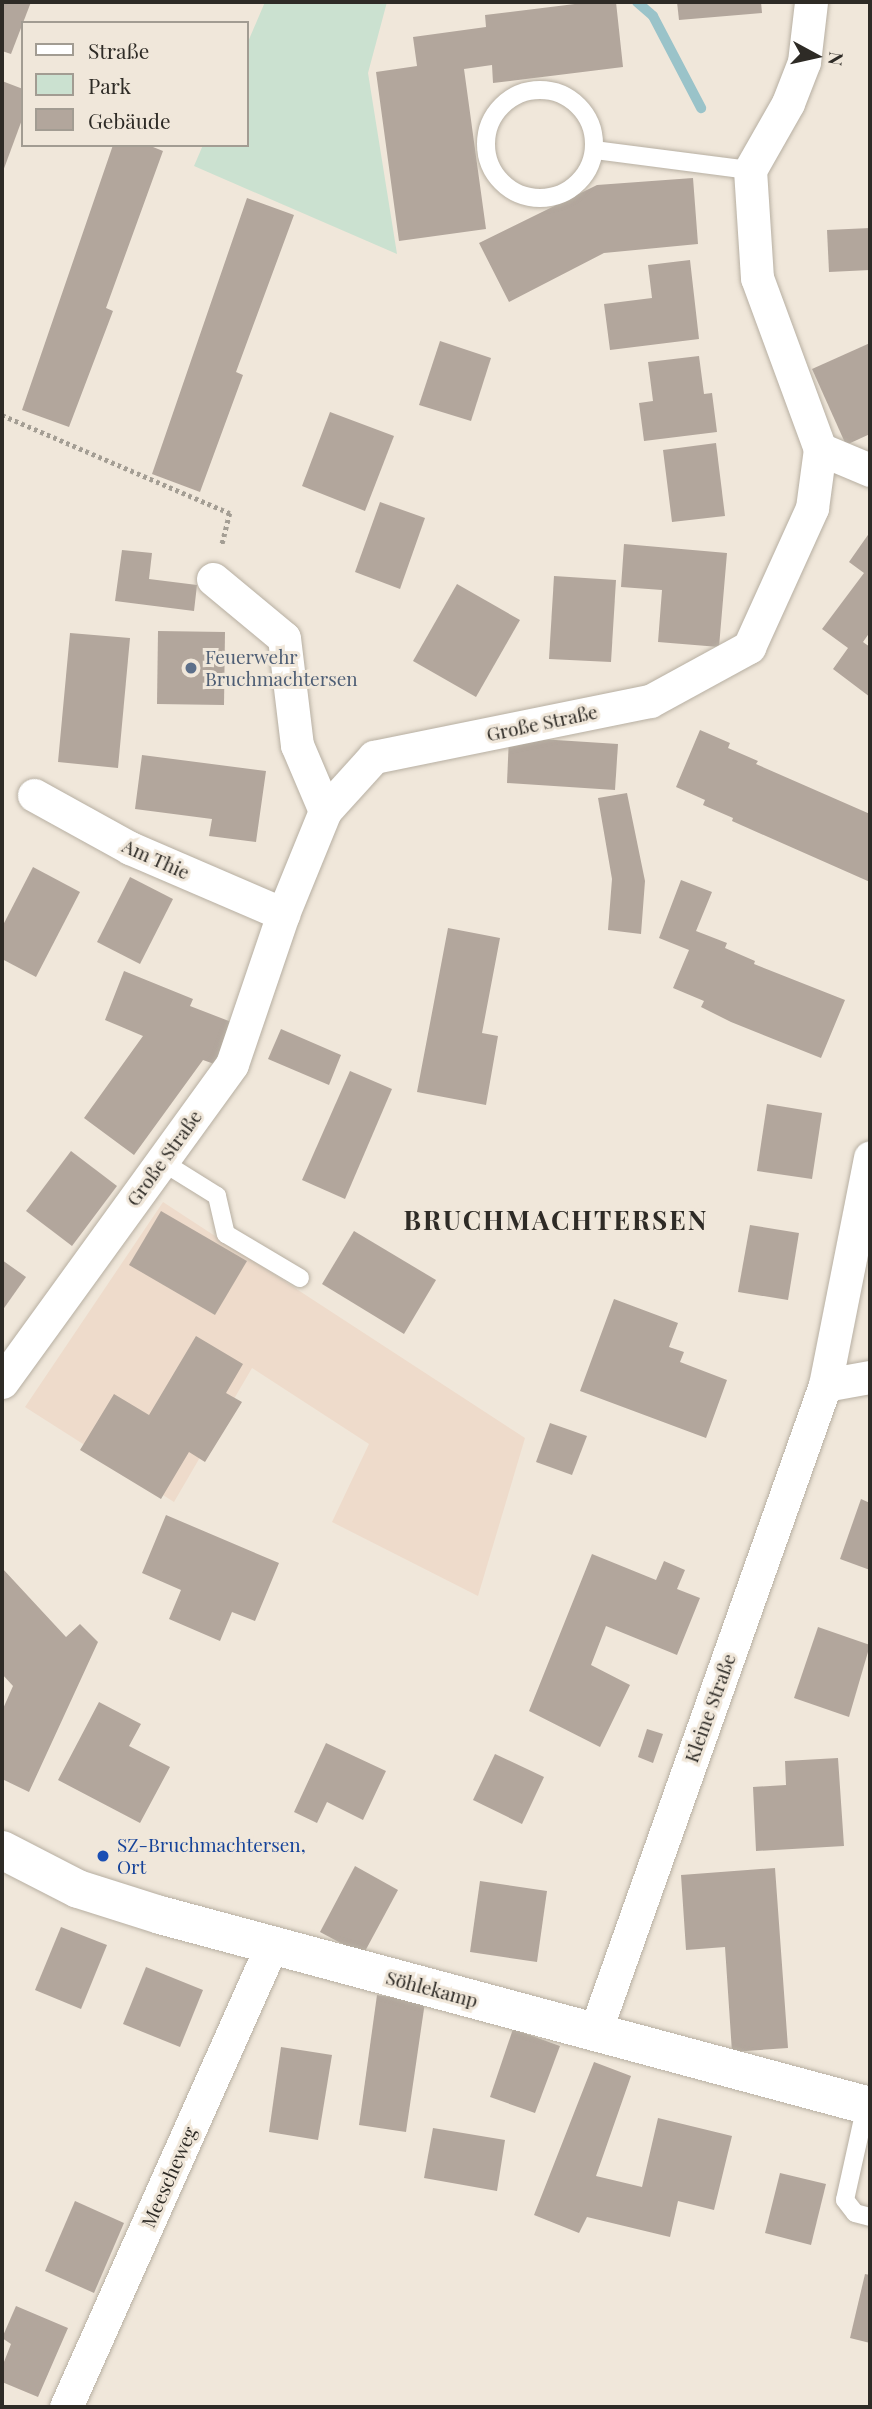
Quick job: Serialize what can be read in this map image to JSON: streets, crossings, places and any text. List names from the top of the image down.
{
  "streets": {
    "street": [
      "Große Straße",
      "Am Thie",
      "Kleine Straße",
      "Söhlekamp",
      "Meescheweg"
    ]
  },
  "crossings": [
    ["Große Straße", "Am Thie"],
    ["Kleine Straße", "Söhlekamp"],
    ["Söhlekamp", "Meescheweg"]
  ],
  "districts": ["BRUCHMACHTERSEN"],
  "places": ["Feuerwehr Bruchmachtersen", "SZ-Bruchmachtersen, Ort"],
  "legend": ["Straße", "Park", "Gebäude"],
  "north": "right"
}
